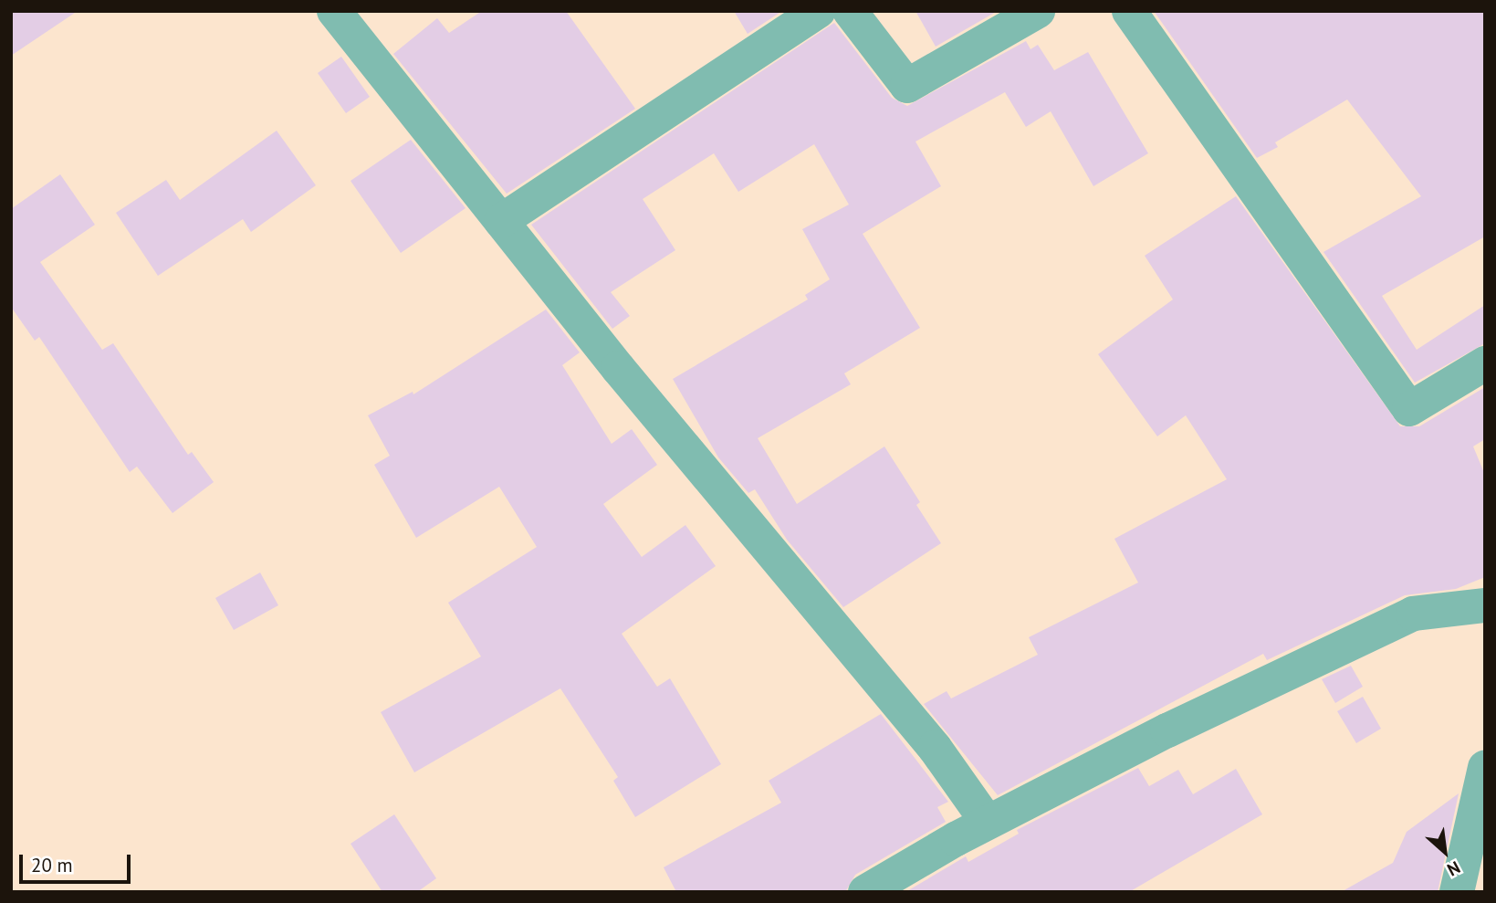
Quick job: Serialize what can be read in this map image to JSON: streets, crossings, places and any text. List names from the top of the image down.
{
  "scale_bar": "20 m",
  "north": "bottom right"
}
